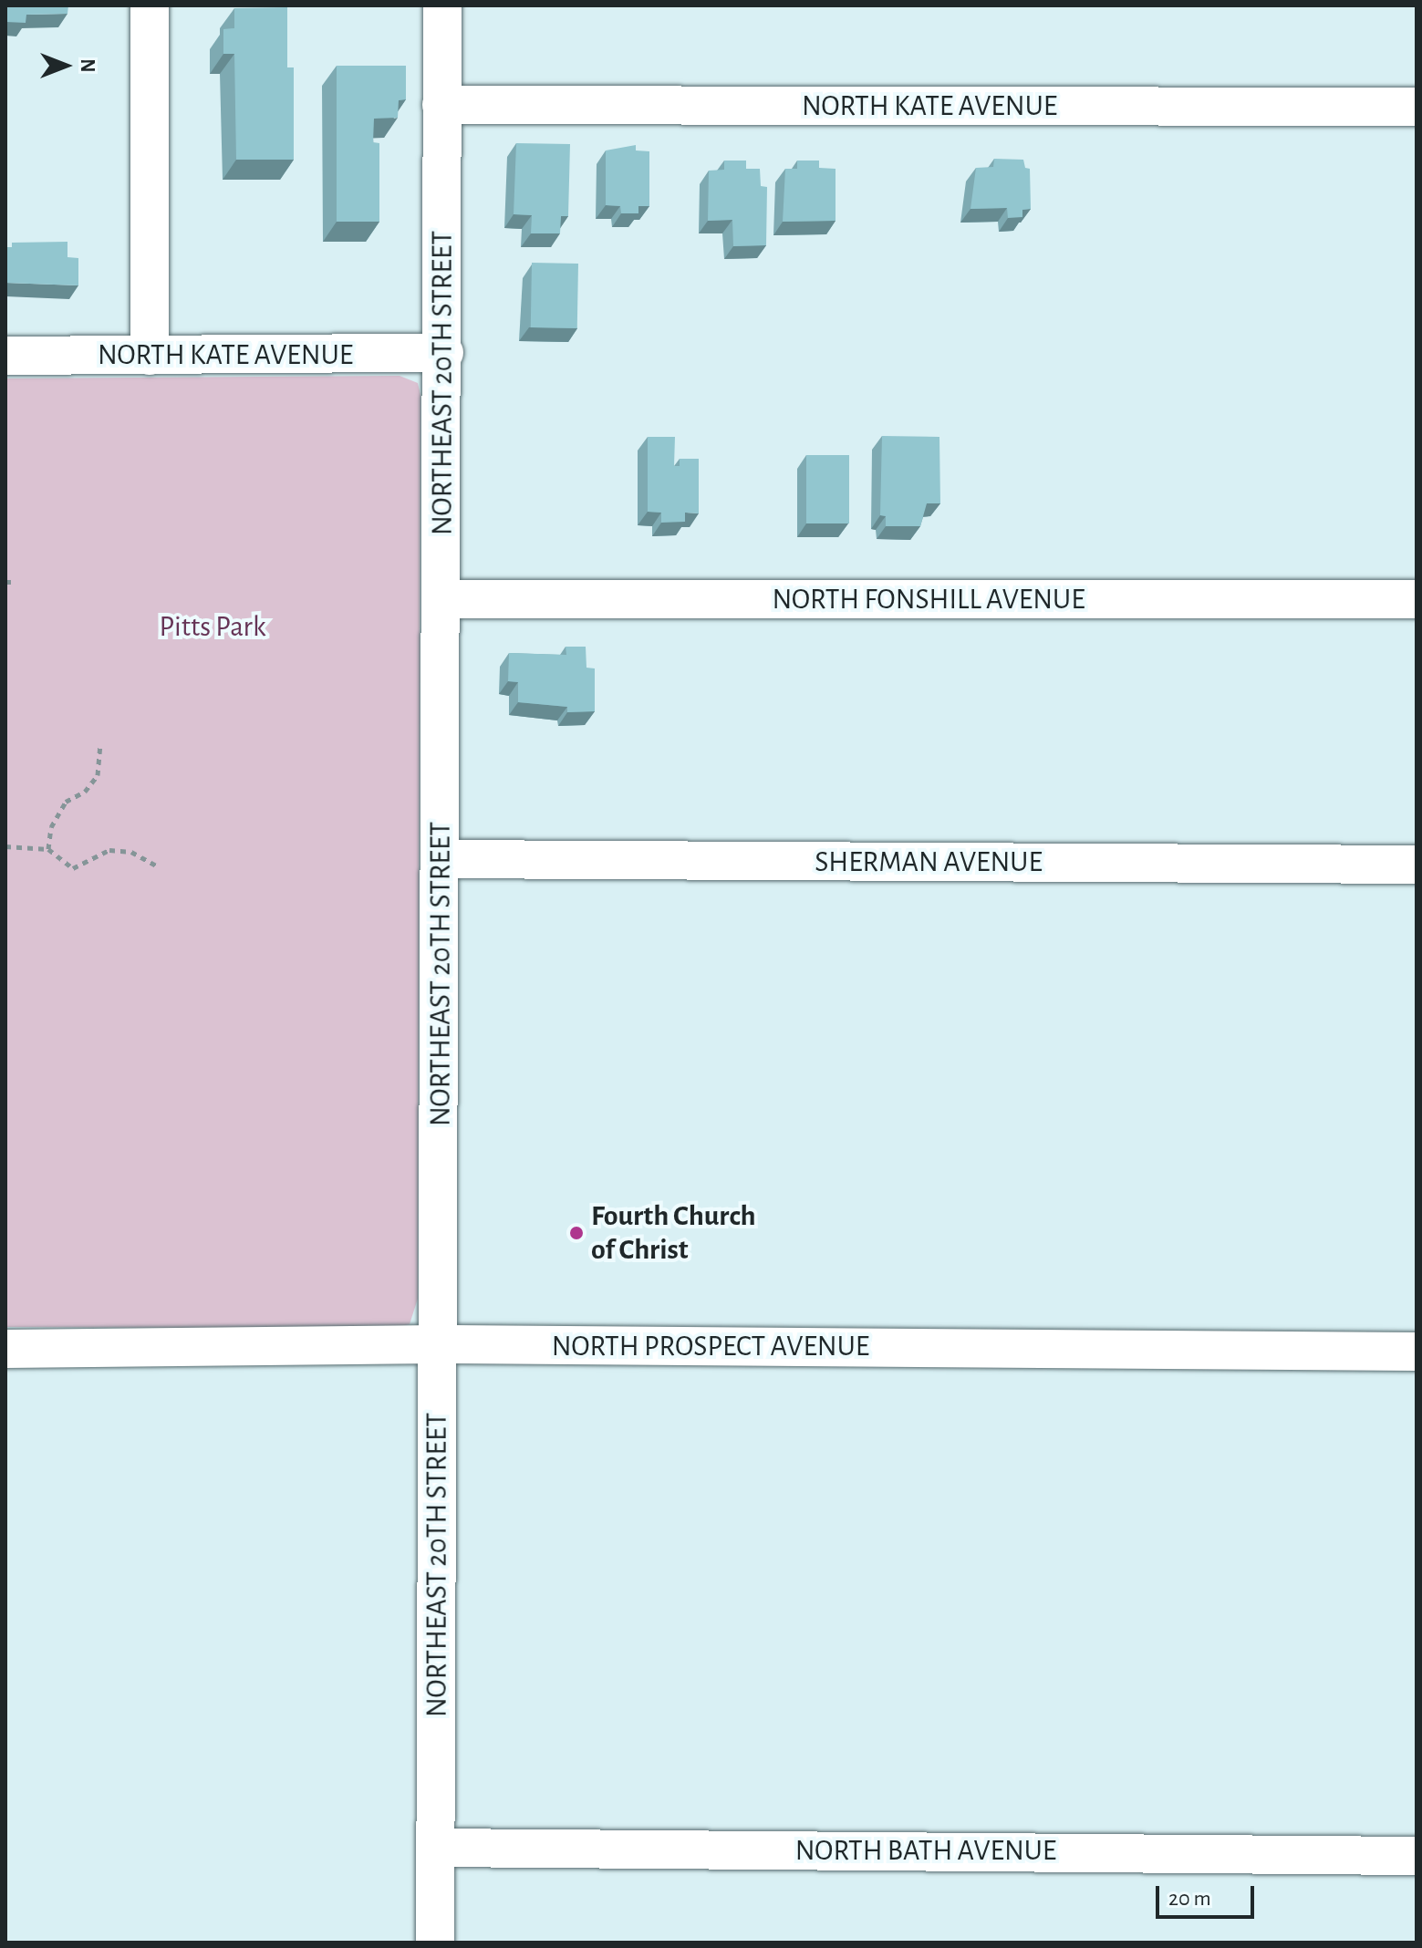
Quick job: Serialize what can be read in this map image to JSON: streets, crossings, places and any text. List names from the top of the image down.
{
  "streets": {
    "street": [
      "NORTH KATE AVENUE",
      "NORTHEAST 20TH STREET",
      "NORTH FONSHILL AVENUE",
      "SHERMAN AVENUE",
      "NORTH PROSPECT AVENUE",
      "NORTH BATH AVENUE"
    ]
  },
  "crossings": [
    ["NORTH KATE AVENUE", "NORTHEAST 20TH STREET"],
    ["NORTHEAST 20TH STREET", "NORTH FONSHILL AVENUE"],
    ["NORTHEAST 20TH STREET", "SHERMAN AVENUE"],
    ["NORTHEAST 20TH STREET", "NORTH PROSPECT AVENUE"],
    ["NORTHEAST 20TH STREET", "NORTH BATH AVENUE"]
  ],
  "parks": ["Pitts Park"],
  "places": ["Fourth Church of Christ"],
  "scale_bar": "20 m",
  "north": "right"
}
